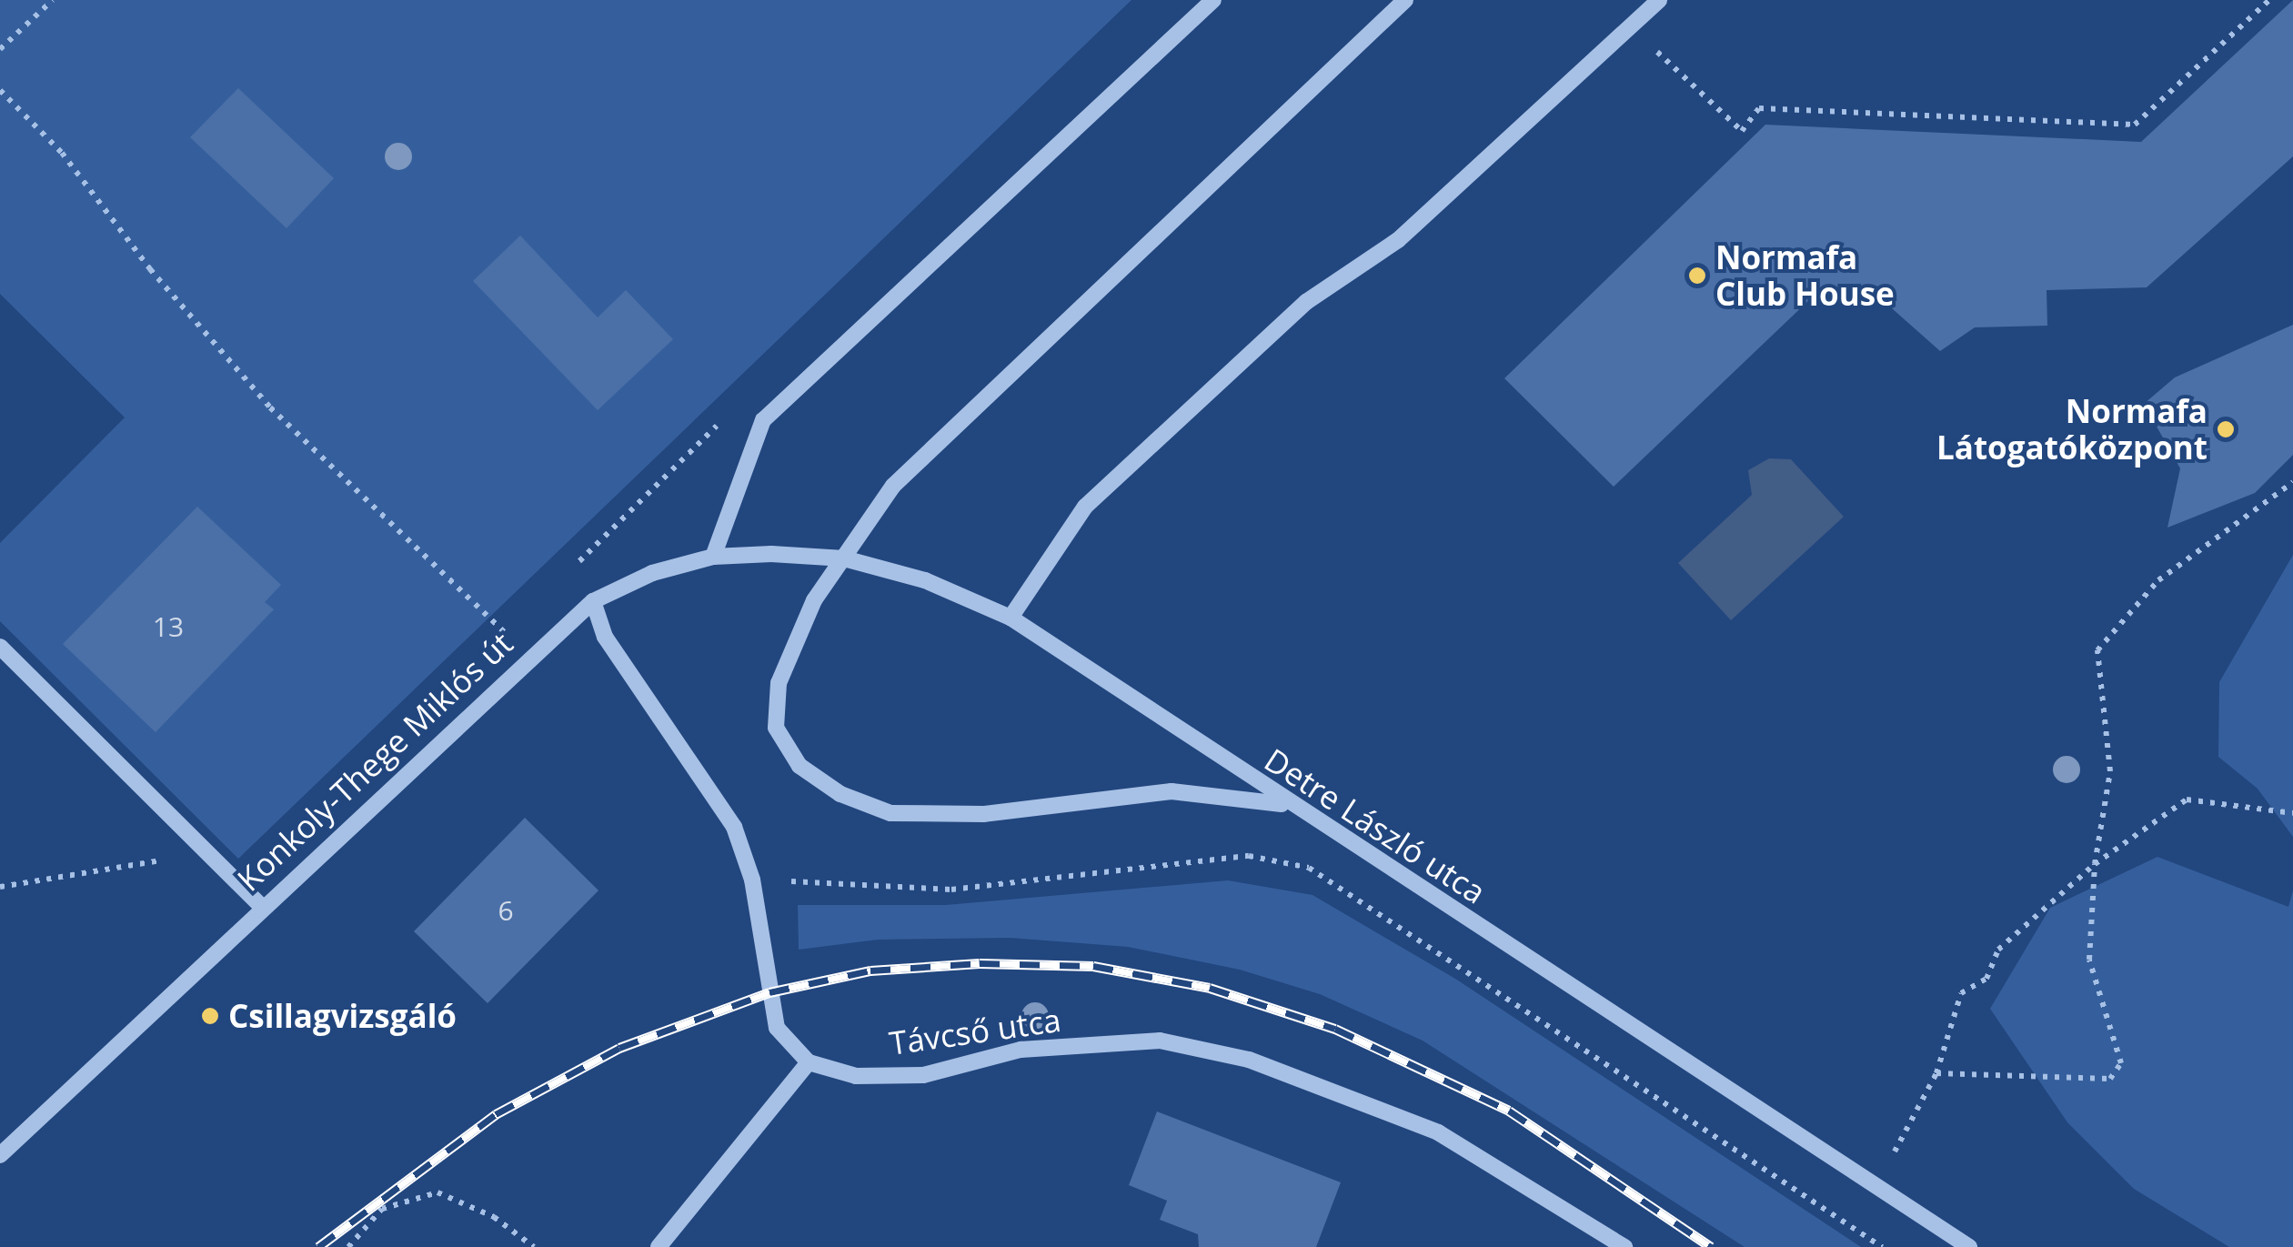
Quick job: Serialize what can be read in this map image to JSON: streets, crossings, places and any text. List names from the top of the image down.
{
  "streets": {
    "street": ["Konkoly-Thege Miklós út", "Detre László utca", "Távcső utca"]
  },
  "crossings": [
    ["Konkoly-Thege Miklós út", "Detre László utca"]
  ],
  "places": ["Normafa Club House", "Normafa Látogatóközpont", "Csillagvizsgáló"],
  "house_numbers": ["13", "6"]
}
